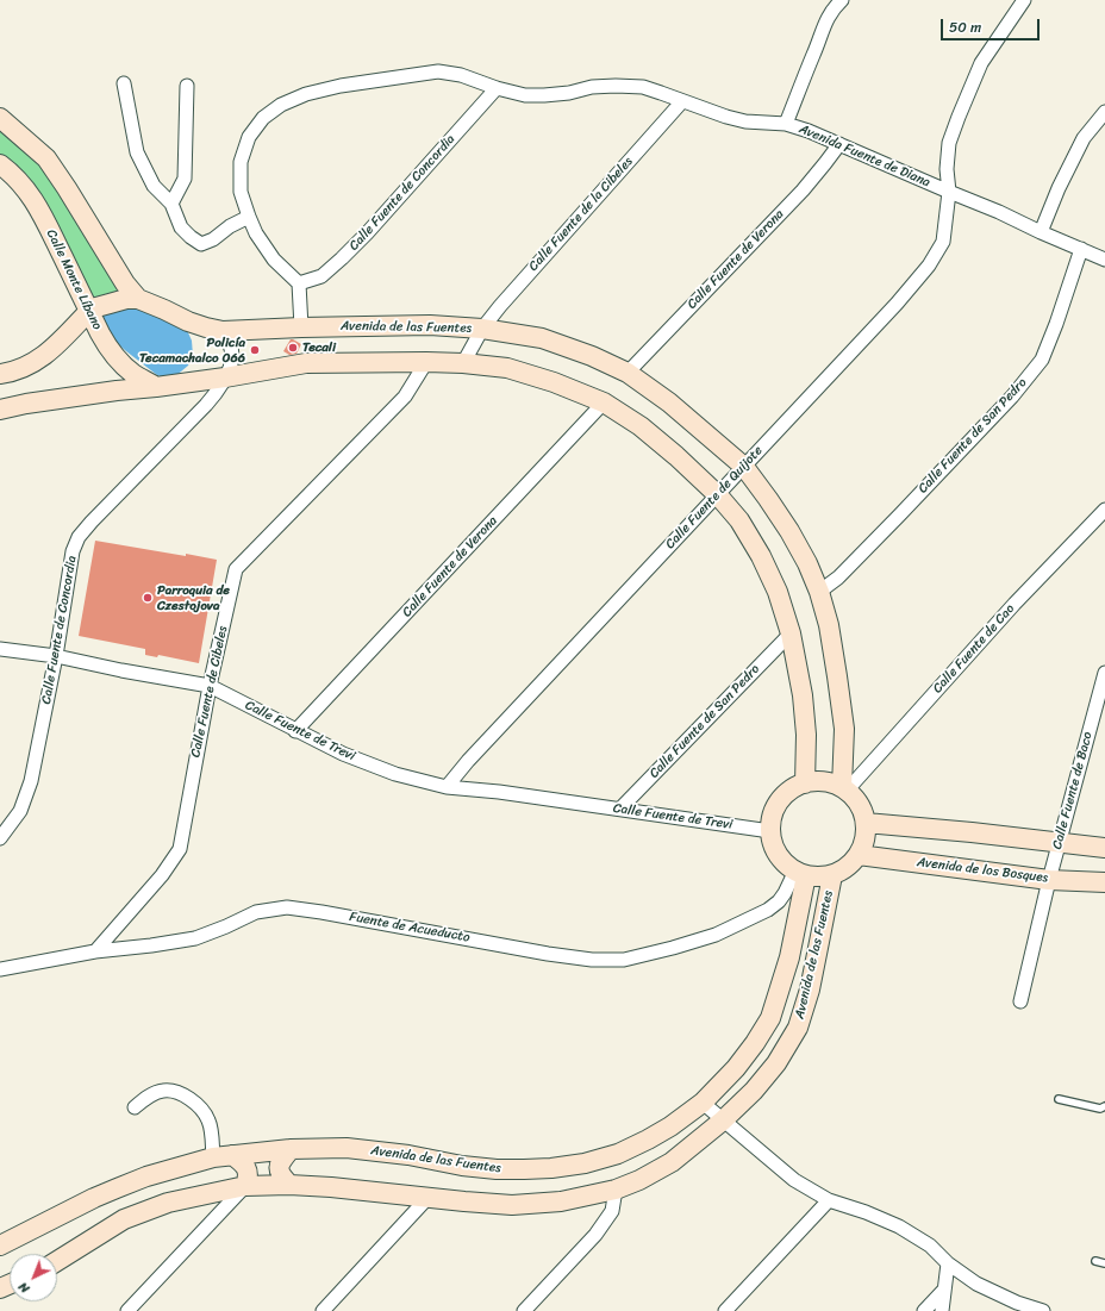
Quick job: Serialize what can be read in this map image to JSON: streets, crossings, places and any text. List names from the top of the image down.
{
  "streets": {
    "main road": ["Calle Monte Líbano", "Avenida de las Fuentes", "Avenida de los Bosques"],
    "street": [
      "Avenida Fuente de Diana",
      "Calle Fuente de Concordia",
      "Calle Fuente de la Cibeles",
      "Calle Fuente de Verona",
      "Calle Fuente de San Pedro",
      "Calle Fuente de Quijote",
      "Calle Fuente de Cao",
      "Calle Fuente de Cibeles",
      "Calle Fuente de Trevi",
      "Calle Fuente de Baco",
      "Fuente de Acueducto"
    ]
  },
  "crossings": [
    ["Avenida Fuente de Diana", "Calle Fuente de Concordia"],
    ["Avenida Fuente de Diana", "Calle Fuente de la Cibeles"],
    ["Avenida Fuente de Diana", "Calle Fuente de Verona"],
    ["Avenida Fuente de Diana", "Calle Fuente de San Pedro"],
    ["Avenida Fuente de Diana", "Calle Fuente de Quijote"],
    ["Calle Fuente de Concordia", "Avenida de las Fuentes"],
    ["Calle Fuente de Concordia", "Calle Fuente de Trevi"],
    ["Calle Fuente de la Cibeles", "Avenida de las Fuentes"],
    ["Calle Fuente de Verona", "Avenida de las Fuentes"],
    ["Calle Fuente de Verona", "Calle Fuente de Trevi"],
    ["Calle Monte Líbano", "Avenida de las Fuentes"],
    ["Avenida de las Fuentes", "Calle Fuente de San Pedro"],
    ["Avenida de las Fuentes", "Calle Fuente de Quijote"],
    ["Avenida de las Fuentes", "Calle Fuente de Cao"],
    ["Avenida de las Fuentes", "Calle Fuente de Trevi"],
    ["Avenida de las Fuentes", "Avenida de los Bosques"],
    ["Avenida de las Fuentes", "Fuente de Acueducto"],
    ["Calle Fuente de San Pedro", "Calle Fuente de Trevi"],
    ["Calle Fuente de Quijote", "Calle Fuente de Trevi"],
    ["Calle Fuente de Cao", "Calle Fuente de Trevi"],
    ["Calle Fuente de Cao", "Avenida de los Bosques"],
    ["Calle Fuente de Cao", "Fuente de Acueducto"],
    ["Calle Fuente de Cibeles", "Calle Fuente de Trevi"],
    ["Calle Fuente de Cibeles", "Fuente de Acueducto"],
    ["Calle Fuente de Trevi", "Avenida de los Bosques"],
    ["Calle Fuente de Trevi", "Fuente de Acueducto"],
    ["Calle Fuente de Baco", "Avenida de los Bosques"],
    ["Avenida de los Bosques", "Fuente de Acueducto"]
  ],
  "places": ["Tecali", "Policía Tecamachalco 066", "Parroquia de Czestojova"],
  "scale_bar": "50 m",
  "north": "bottom left"
}
